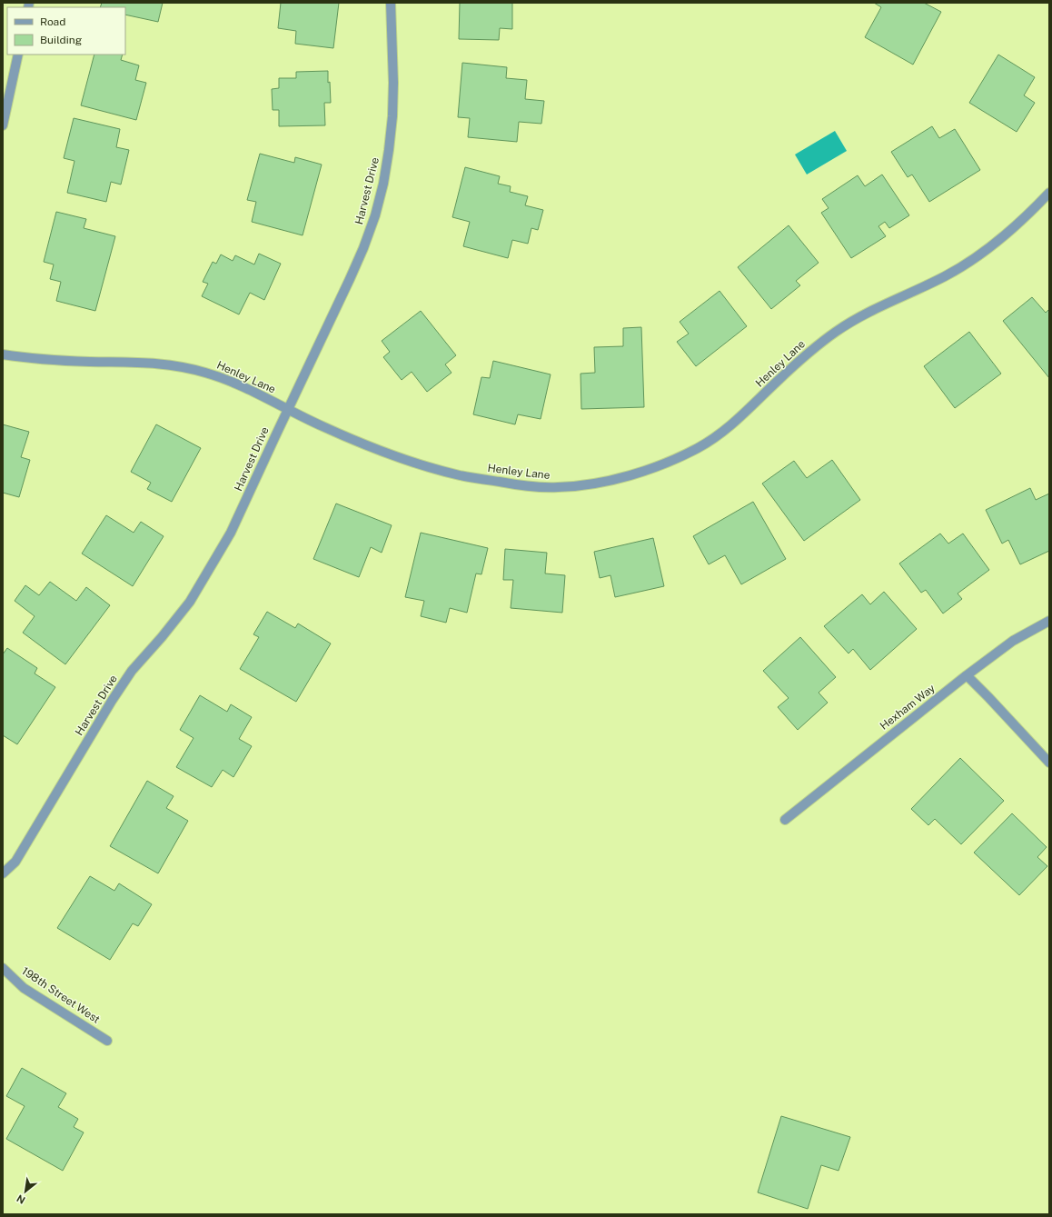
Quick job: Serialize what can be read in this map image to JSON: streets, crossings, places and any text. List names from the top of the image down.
{
  "streets": {
    "street": [
      "Harvest Drive",
      "Henley Lane",
      "Hexham Way",
      "198th Street West"
    ]
  },
  "crossings": [
    ["Harvest Drive", "Henley Lane"]
  ],
  "legend": ["Road", "Building"],
  "north": "bottom left"
}
